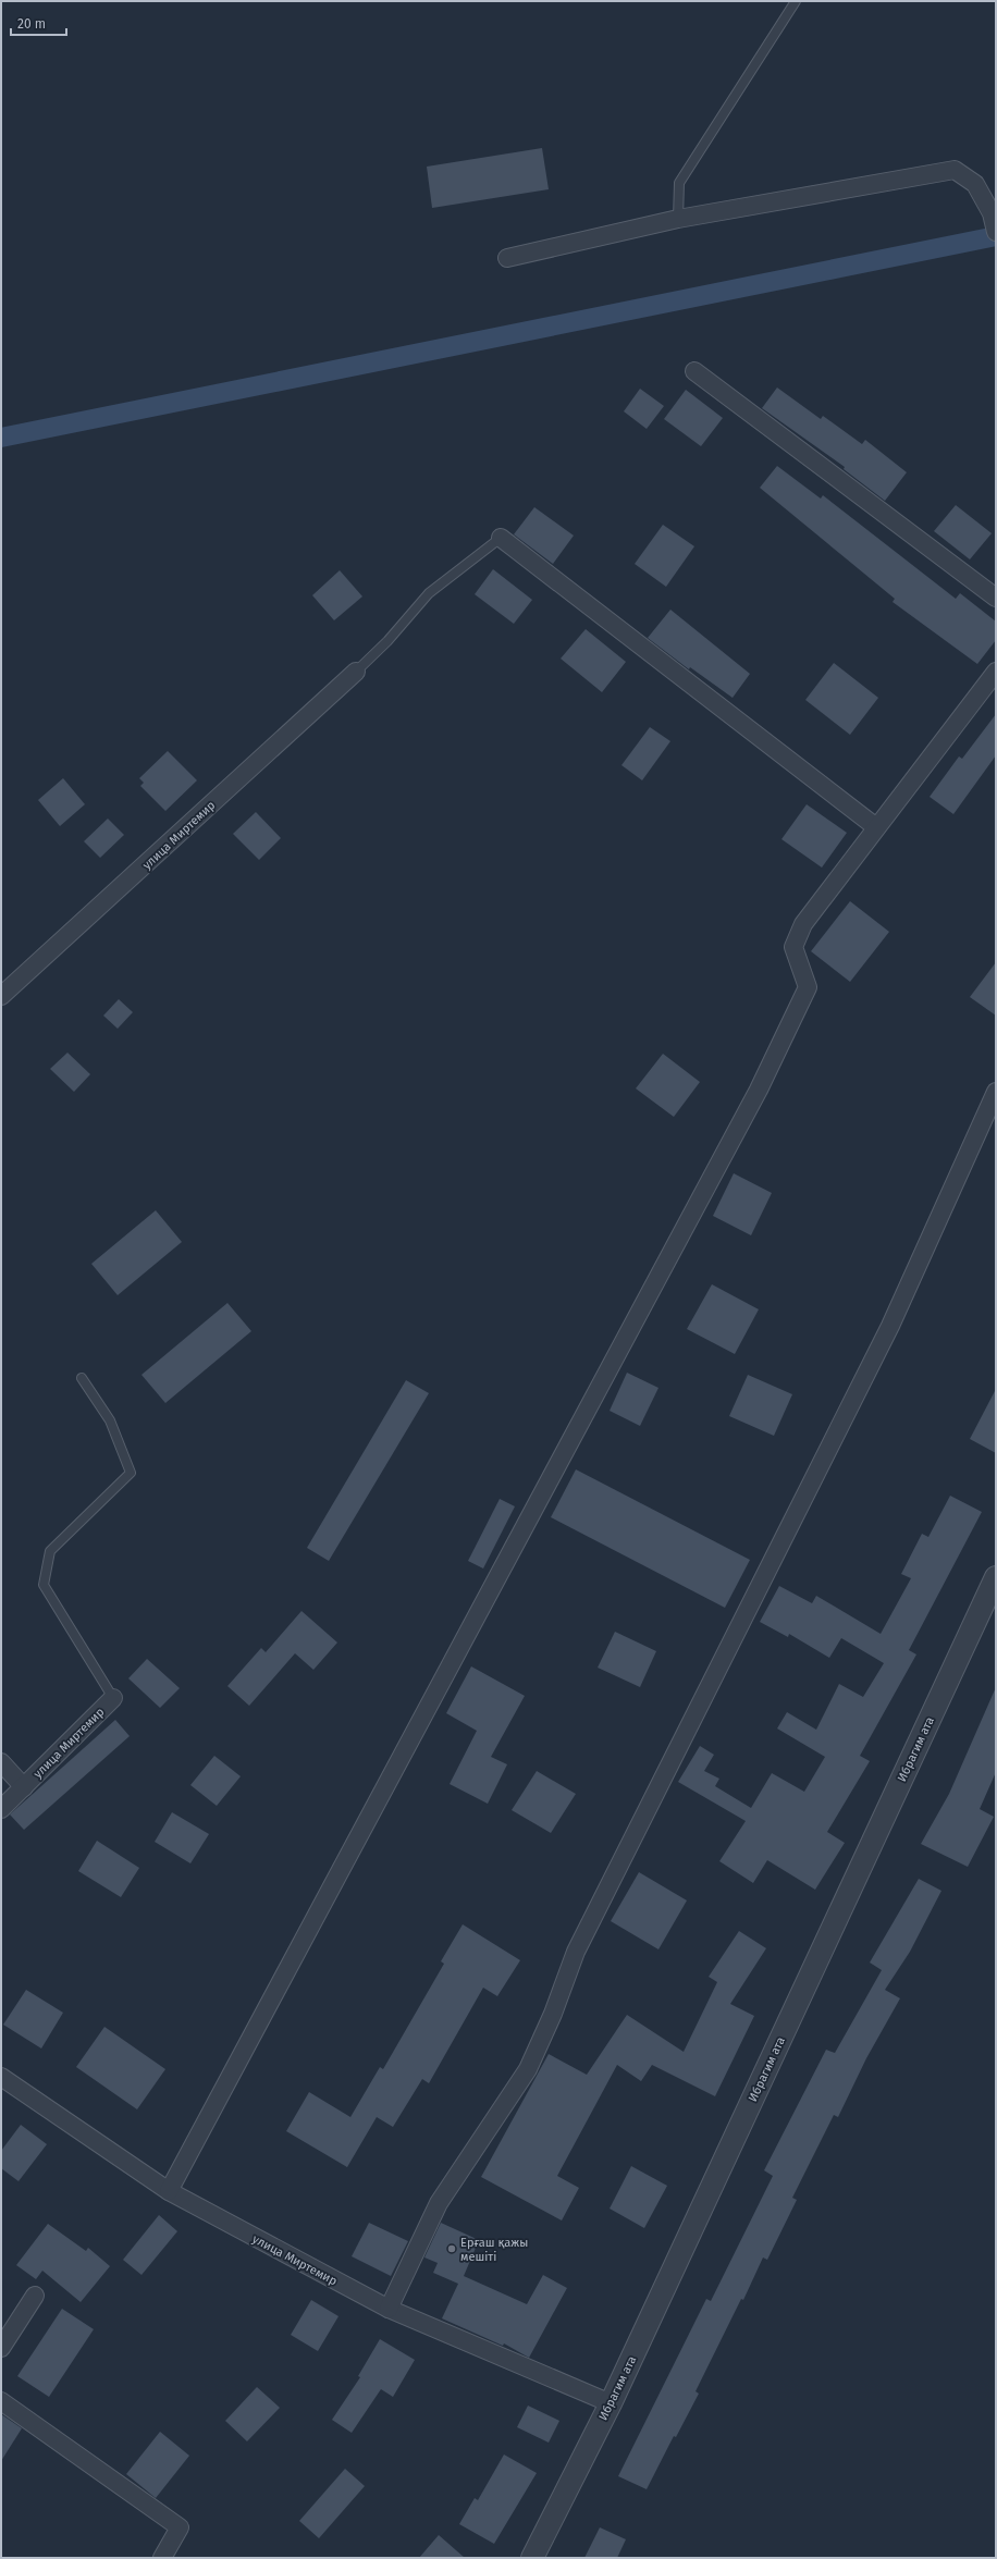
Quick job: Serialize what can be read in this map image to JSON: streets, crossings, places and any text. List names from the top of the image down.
{
  "streets": {
    "street": ["улица Миртемир", "Ибрагим ата"]
  },
  "crossings": [
    ["улица Миртемир", "Ибрагим ата"]
  ],
  "places": ["Ерғаш қажы мешіті"],
  "scale_bar": "20 m"
}
